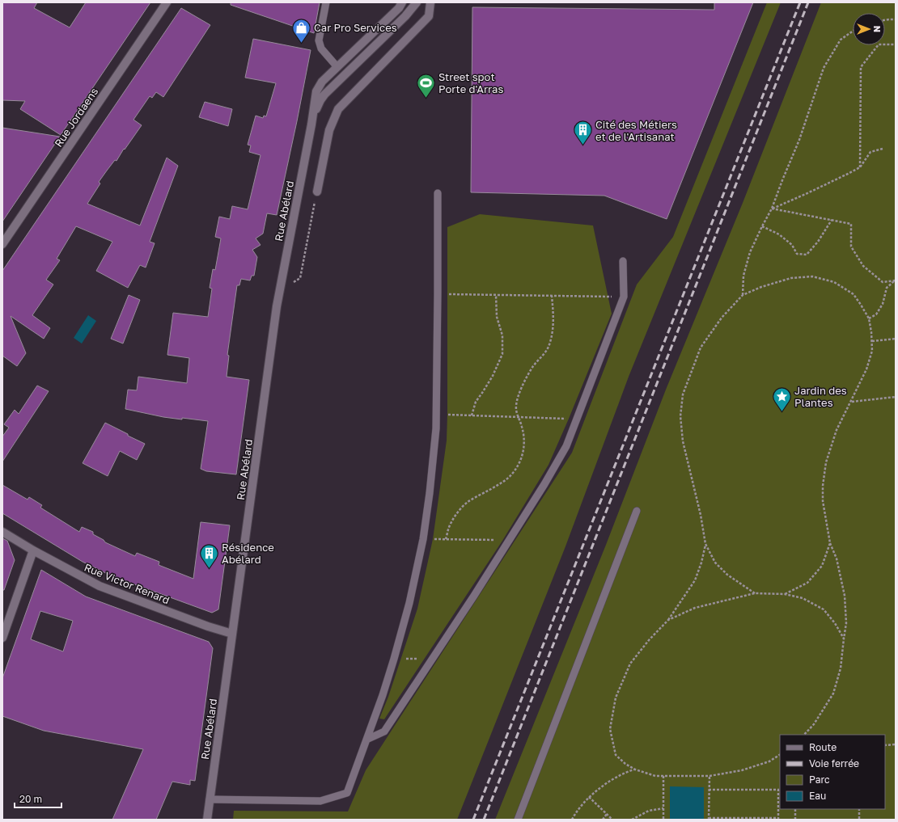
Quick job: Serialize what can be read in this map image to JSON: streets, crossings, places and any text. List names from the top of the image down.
{
  "streets": {
    "street": ["Rue Jordaens", "Rue Abélard", "Rue Victor Renard"]
  },
  "crossings": [
    ["Rue Abélard", "Rue Victor Renard"]
  ],
  "places": {
    "shop": ["Car Pro Services"],
    "sports": ["Street spot Porte d'Arras"],
    "building": ["Cité des Métiers et de l'Artisanat", "Résidence Abélard"],
    "place": ["Jardin des Plantes"]
  },
  "legend": [
    "Route",
    "Voie ferrée",
    "Parc",
    "Eau"
  ],
  "scale_bar": "20 m",
  "north": "right"
}
